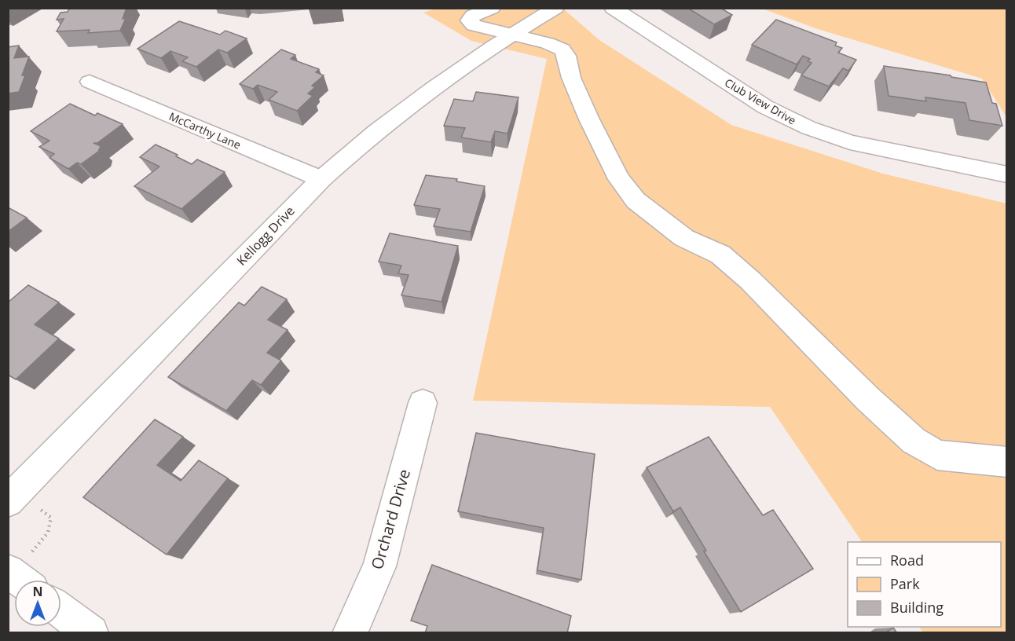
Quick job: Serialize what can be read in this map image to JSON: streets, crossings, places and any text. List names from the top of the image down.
{
  "streets": {
    "street": [
      "Club View Drive",
      "McCarthy Lane",
      "Kellogg Drive",
      "Orchard Drive"
    ]
  },
  "crossings": [
    ["McCarthy Lane", "Kellogg Drive"]
  ],
  "legend": ["Road", "Park", "Building"],
  "north": "top"
}
